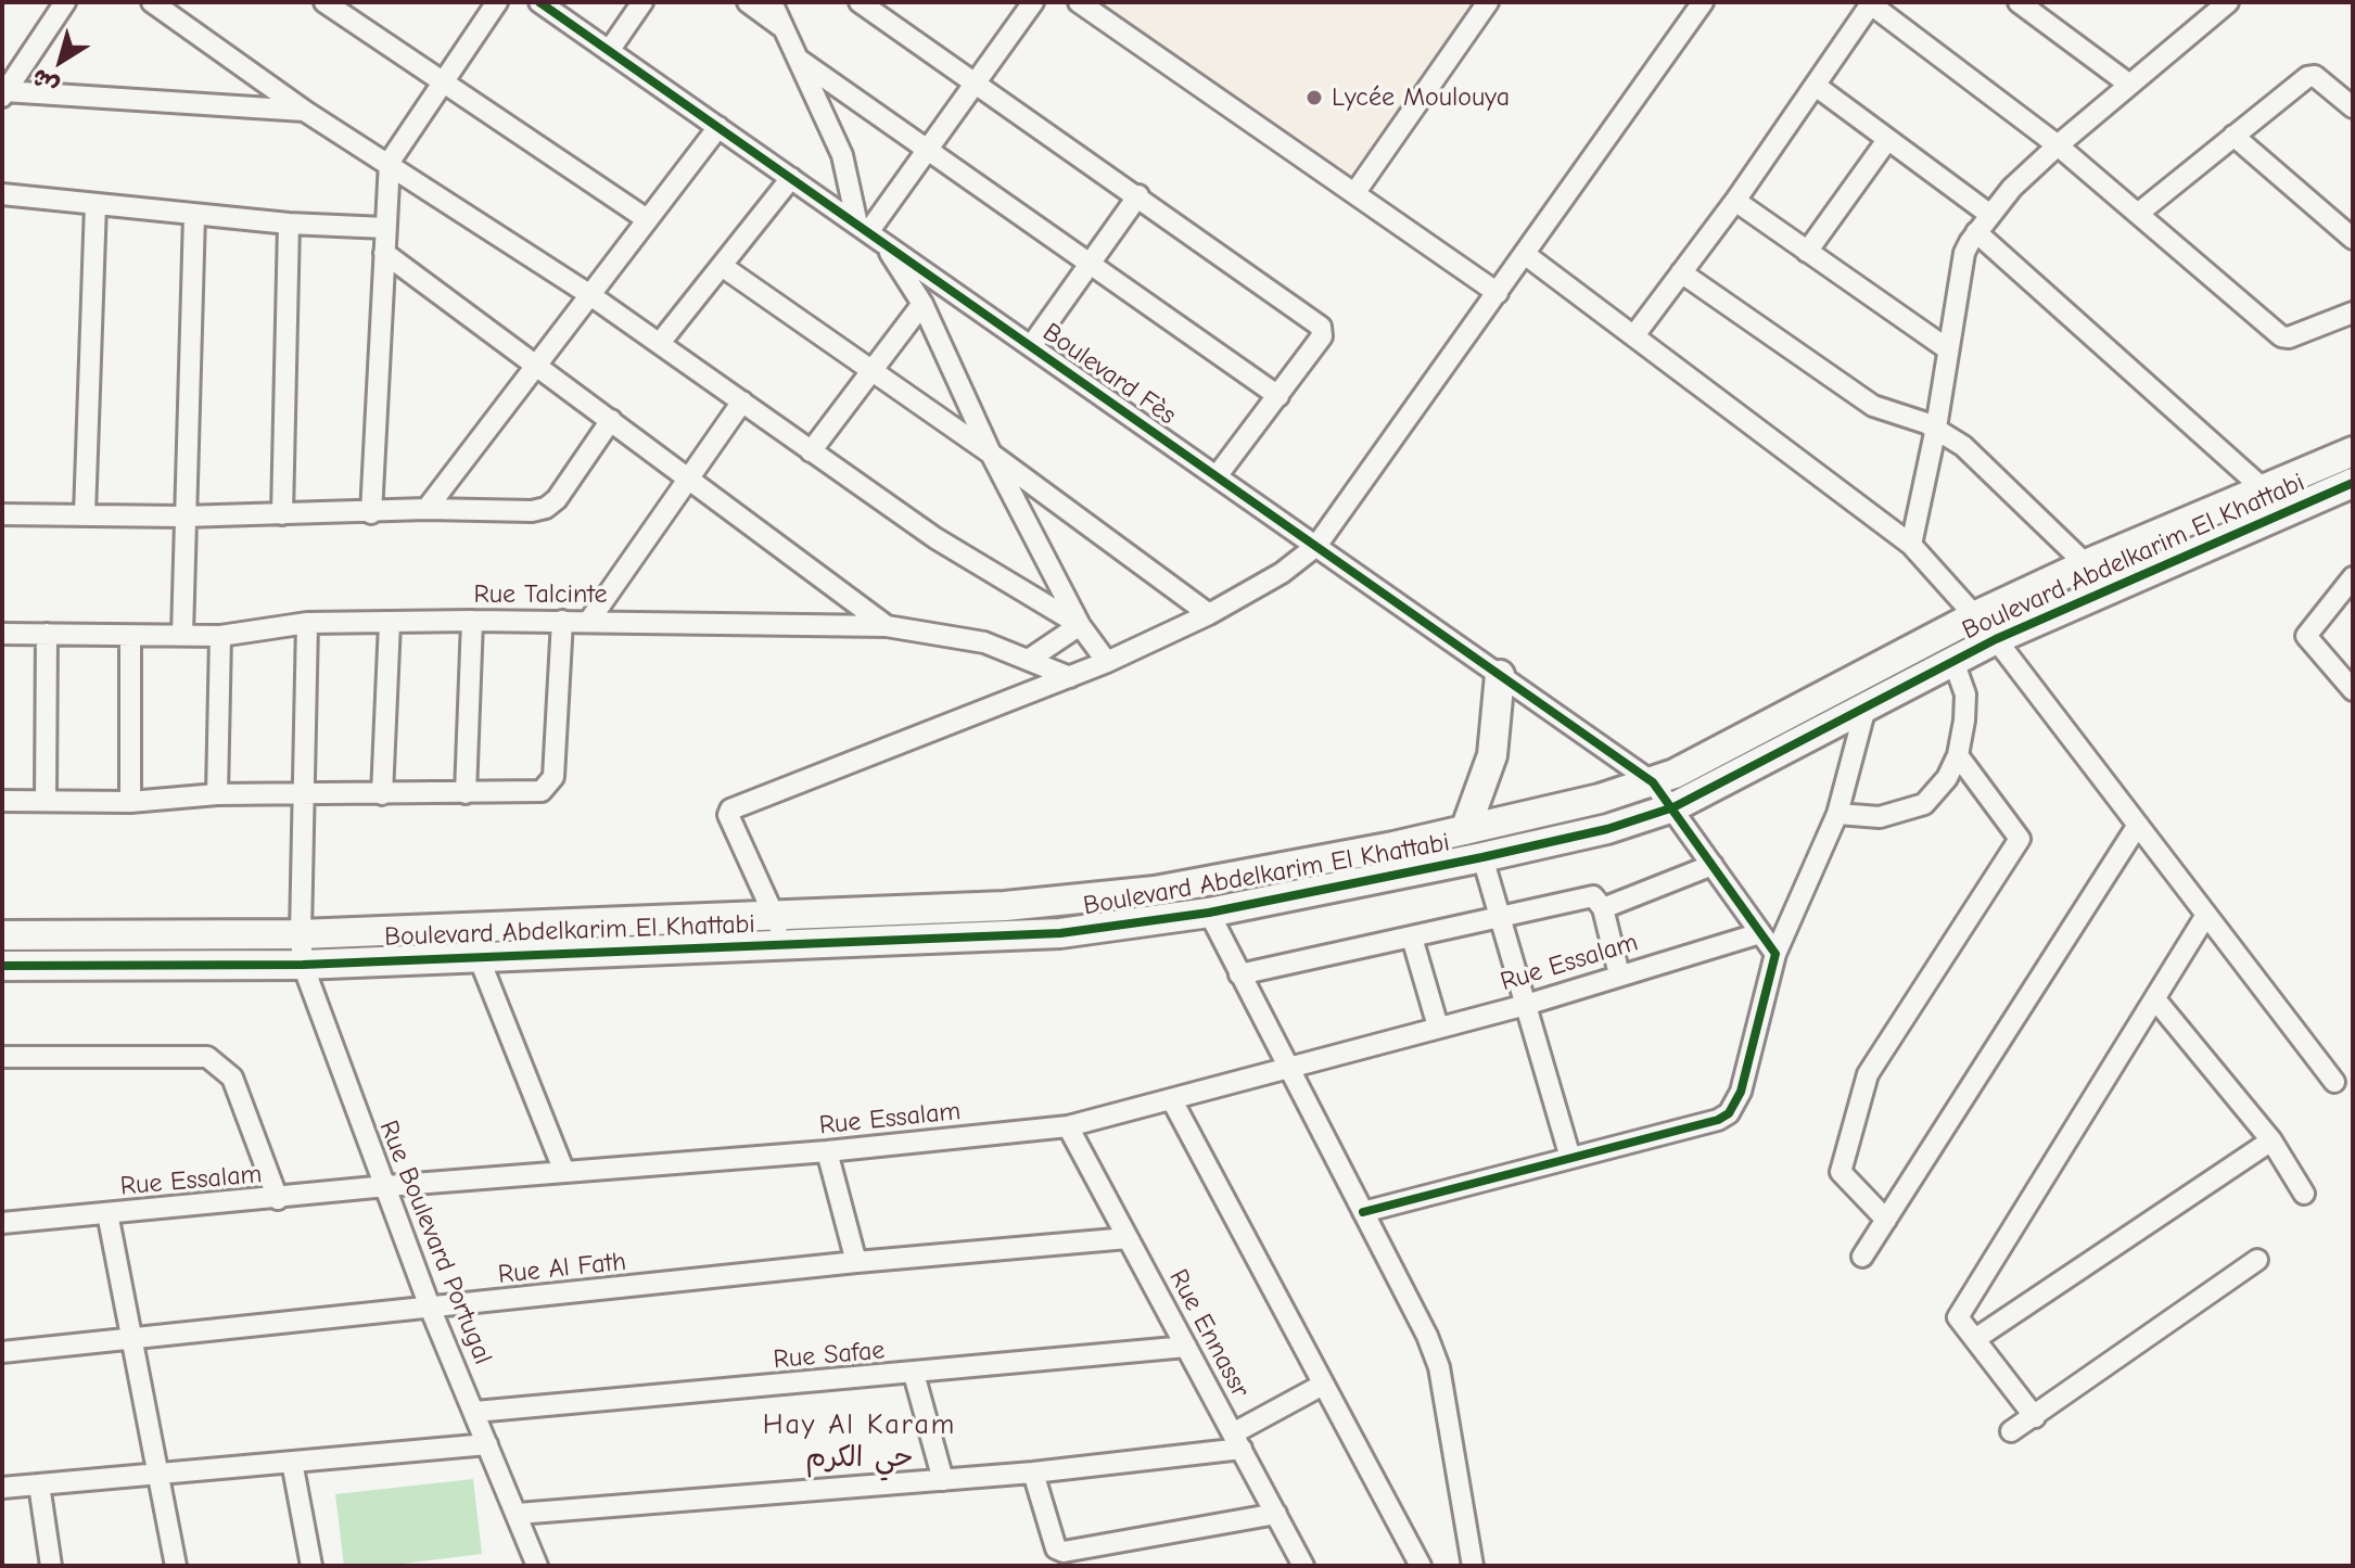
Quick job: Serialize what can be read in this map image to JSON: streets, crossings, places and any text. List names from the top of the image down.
{
  "streets": {
    "street": [
      "Boulevard Fès",
      "Boulevard Abdelkarim El Khattabi",
      "Rue Talcinte",
      "Rue Essalam",
      "Rue Boulevard Portugal",
      "Rue Al Fath",
      "Rue Ennassr",
      "Rue Safae"
    ]
  },
  "crossings": [
    ["Boulevard Fès", "Boulevard Abdelkarim El Khattabi"],
    ["Boulevard Fès", "Rue Essalam"],
    ["Boulevard Abdelkarim El Khattabi", "Rue Boulevard Portugal"],
    ["Rue Talcinte", "Rue Boulevard Portugal"],
    ["Rue Essalam", "Rue Boulevard Portugal"],
    ["Rue Essalam", "Rue Ennassr"],
    ["Rue Boulevard Portugal", "Rue Al Fath"],
    ["Rue Boulevard Portugal", "Rue Safae"],
    ["Rue Al Fath", "Rue Ennassr"],
    ["Rue Ennassr", "Rue Safae"]
  ],
  "districts": ["Hay Al Karam حي الكرم"],
  "places": ["Lycée Moulouya"],
  "north": "bottom left"
}
